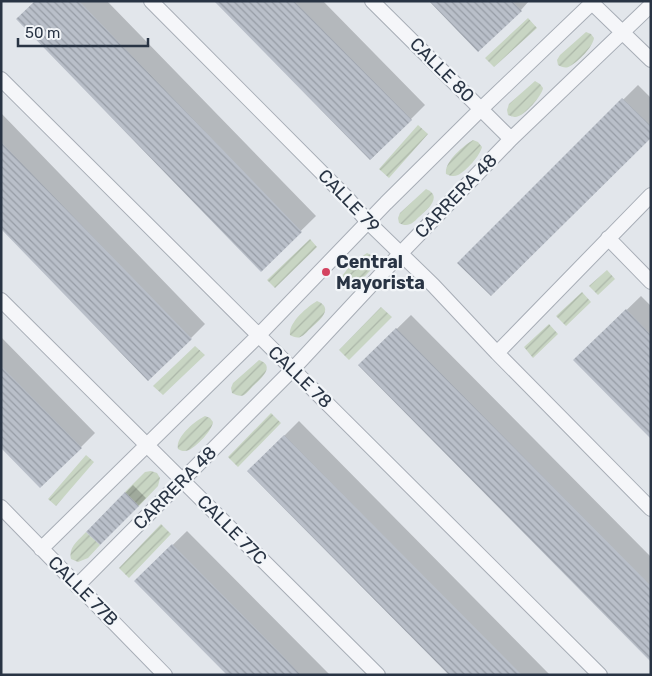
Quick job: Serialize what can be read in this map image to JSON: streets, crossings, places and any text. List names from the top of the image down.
{
  "streets": {
    "street": [
      "CALLE 80",
      "CARRERA 48",
      "CALLE 79",
      "CALLE 78",
      "CALLE 77C",
      "CALLE 77B"
    ]
  },
  "crossings": [
    ["CALLE 80", "CARRERA 48"],
    ["CARRERA 48", "CALLE 79"],
    ["CARRERA 48", "CALLE 78"],
    ["CARRERA 48", "CALLE 77C"],
    ["CARRERA 48", "CALLE 77B"]
  ],
  "places": ["Central Mayorista"],
  "scale_bar": "50 m"
}
